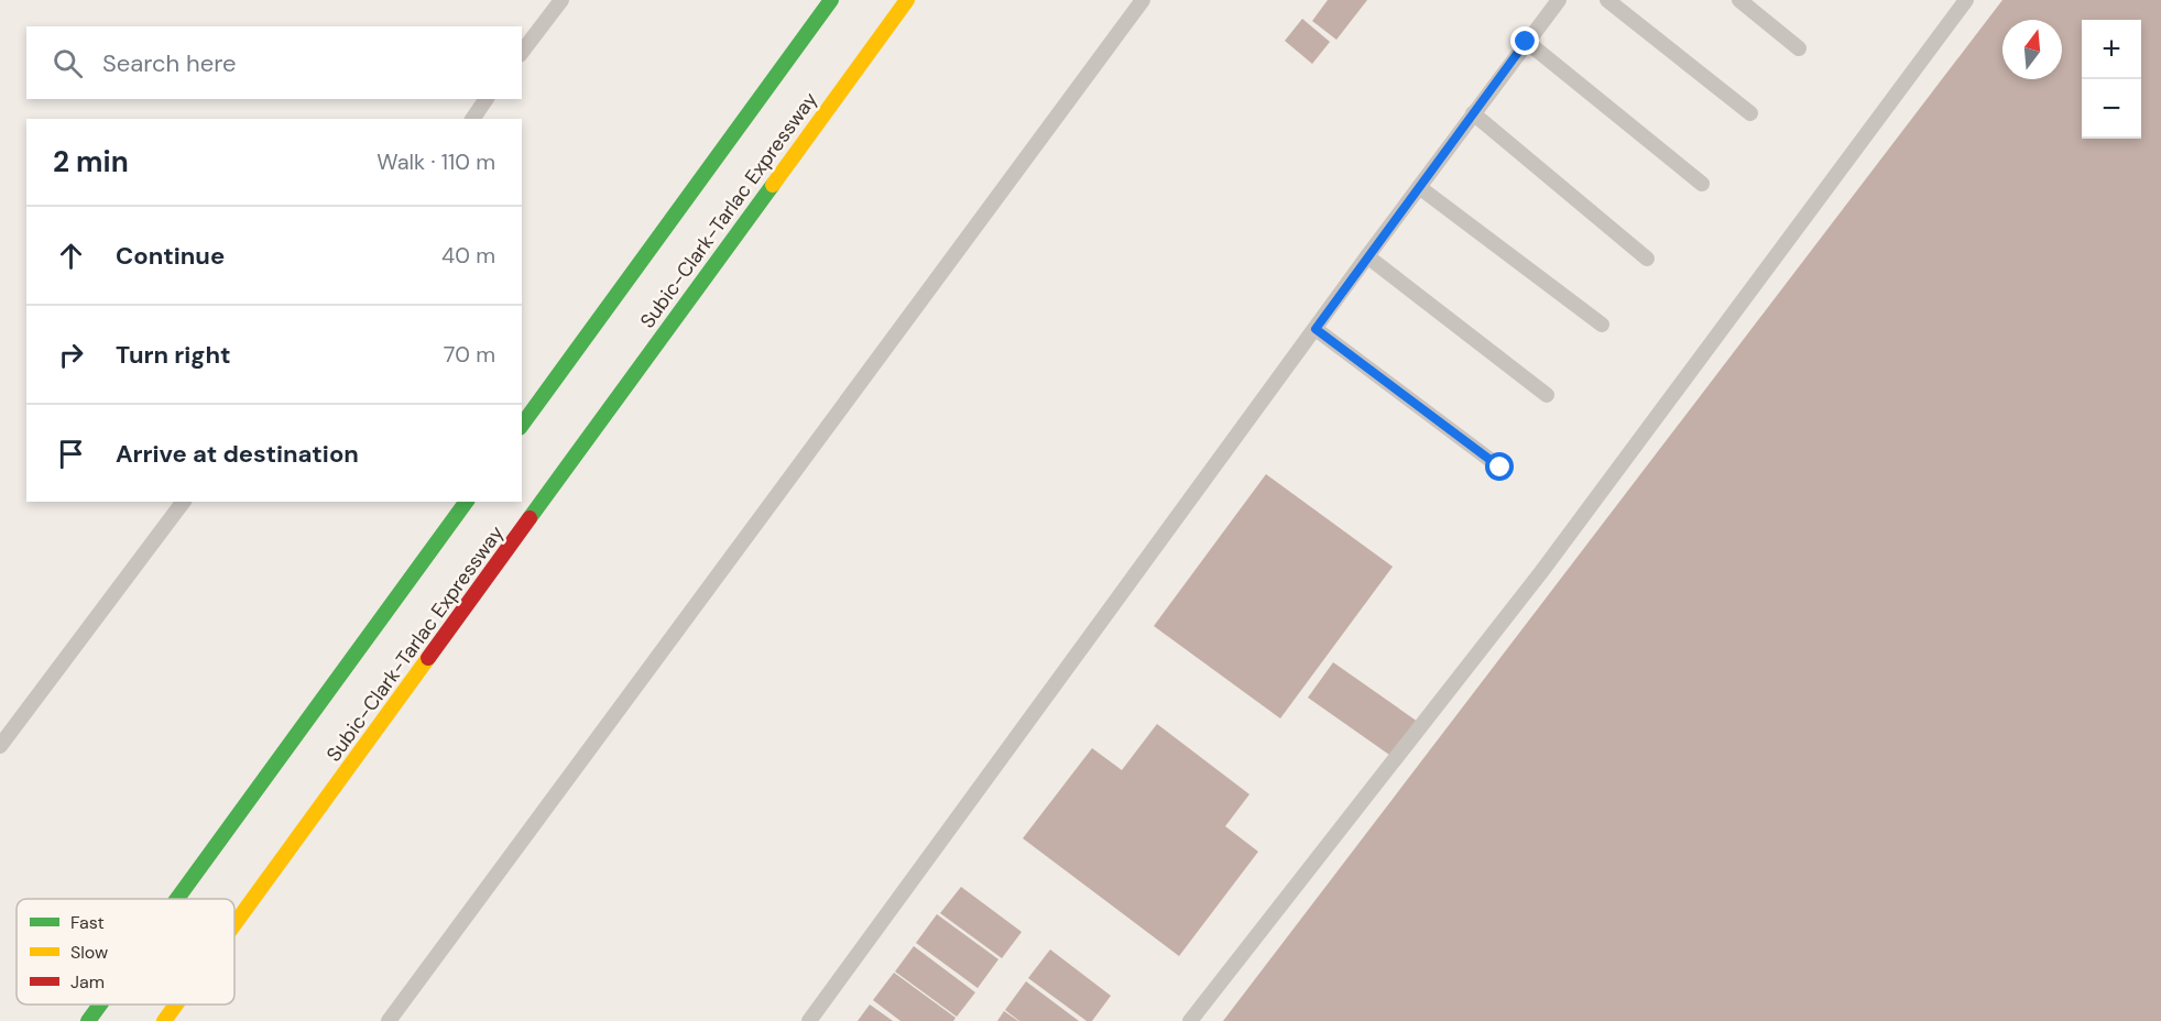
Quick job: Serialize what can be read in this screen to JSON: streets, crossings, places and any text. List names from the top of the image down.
{
  "streets": {
    "highway": ["Subic-Clark-Tarlac Expressway"]
  },
  "legend": ["Fast", "Slow", "Jam"],
  "north": "top",
  "page": {
    "map_buttons": ["+", "−"],
    "search": "Search here",
    "heading": ["2 min", "Walk · 110 m"],
    "list": [
      ["Continue", "40 m"],
      ["Turn right", "70 m"],
      "Arrive at destination"
    ]
  }
}
